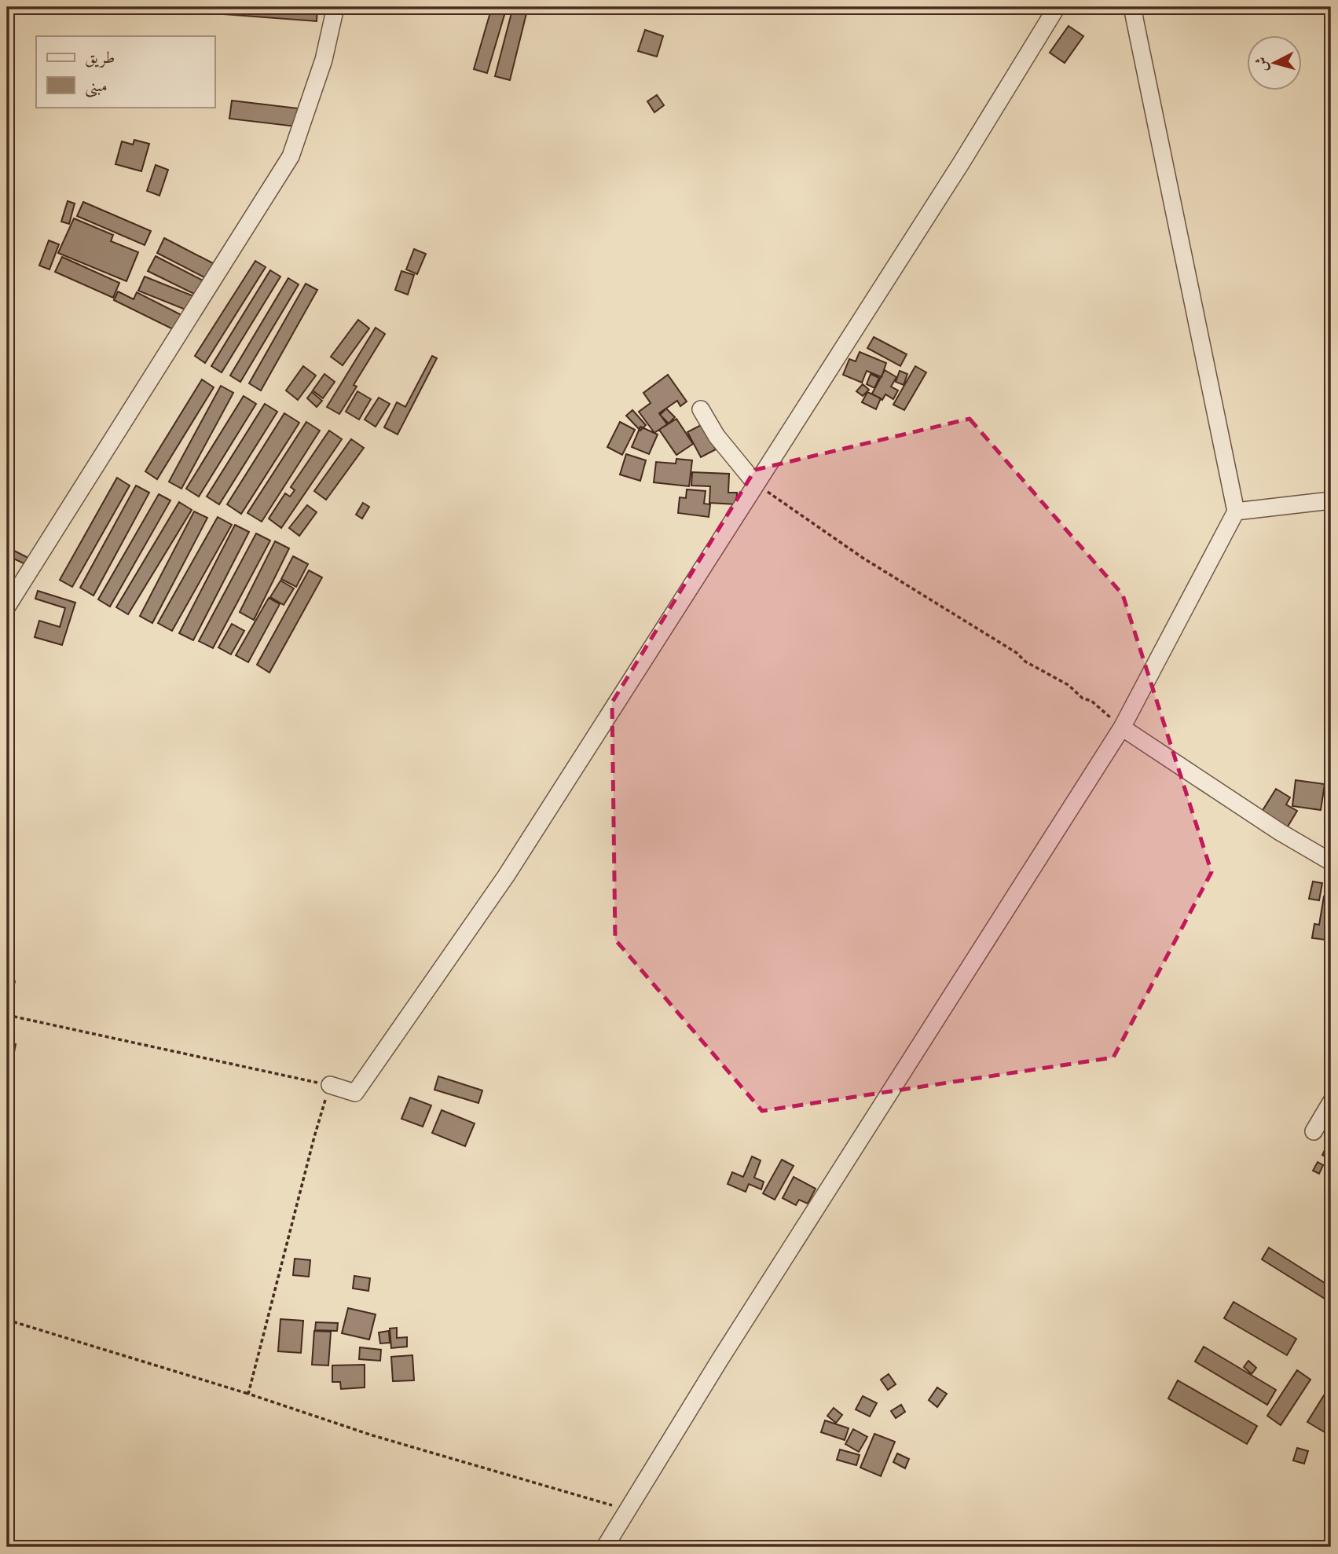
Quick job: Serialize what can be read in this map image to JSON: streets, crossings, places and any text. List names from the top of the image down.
{
  "legend": ["طريق", "مبنى"],
  "north": "left"
}
